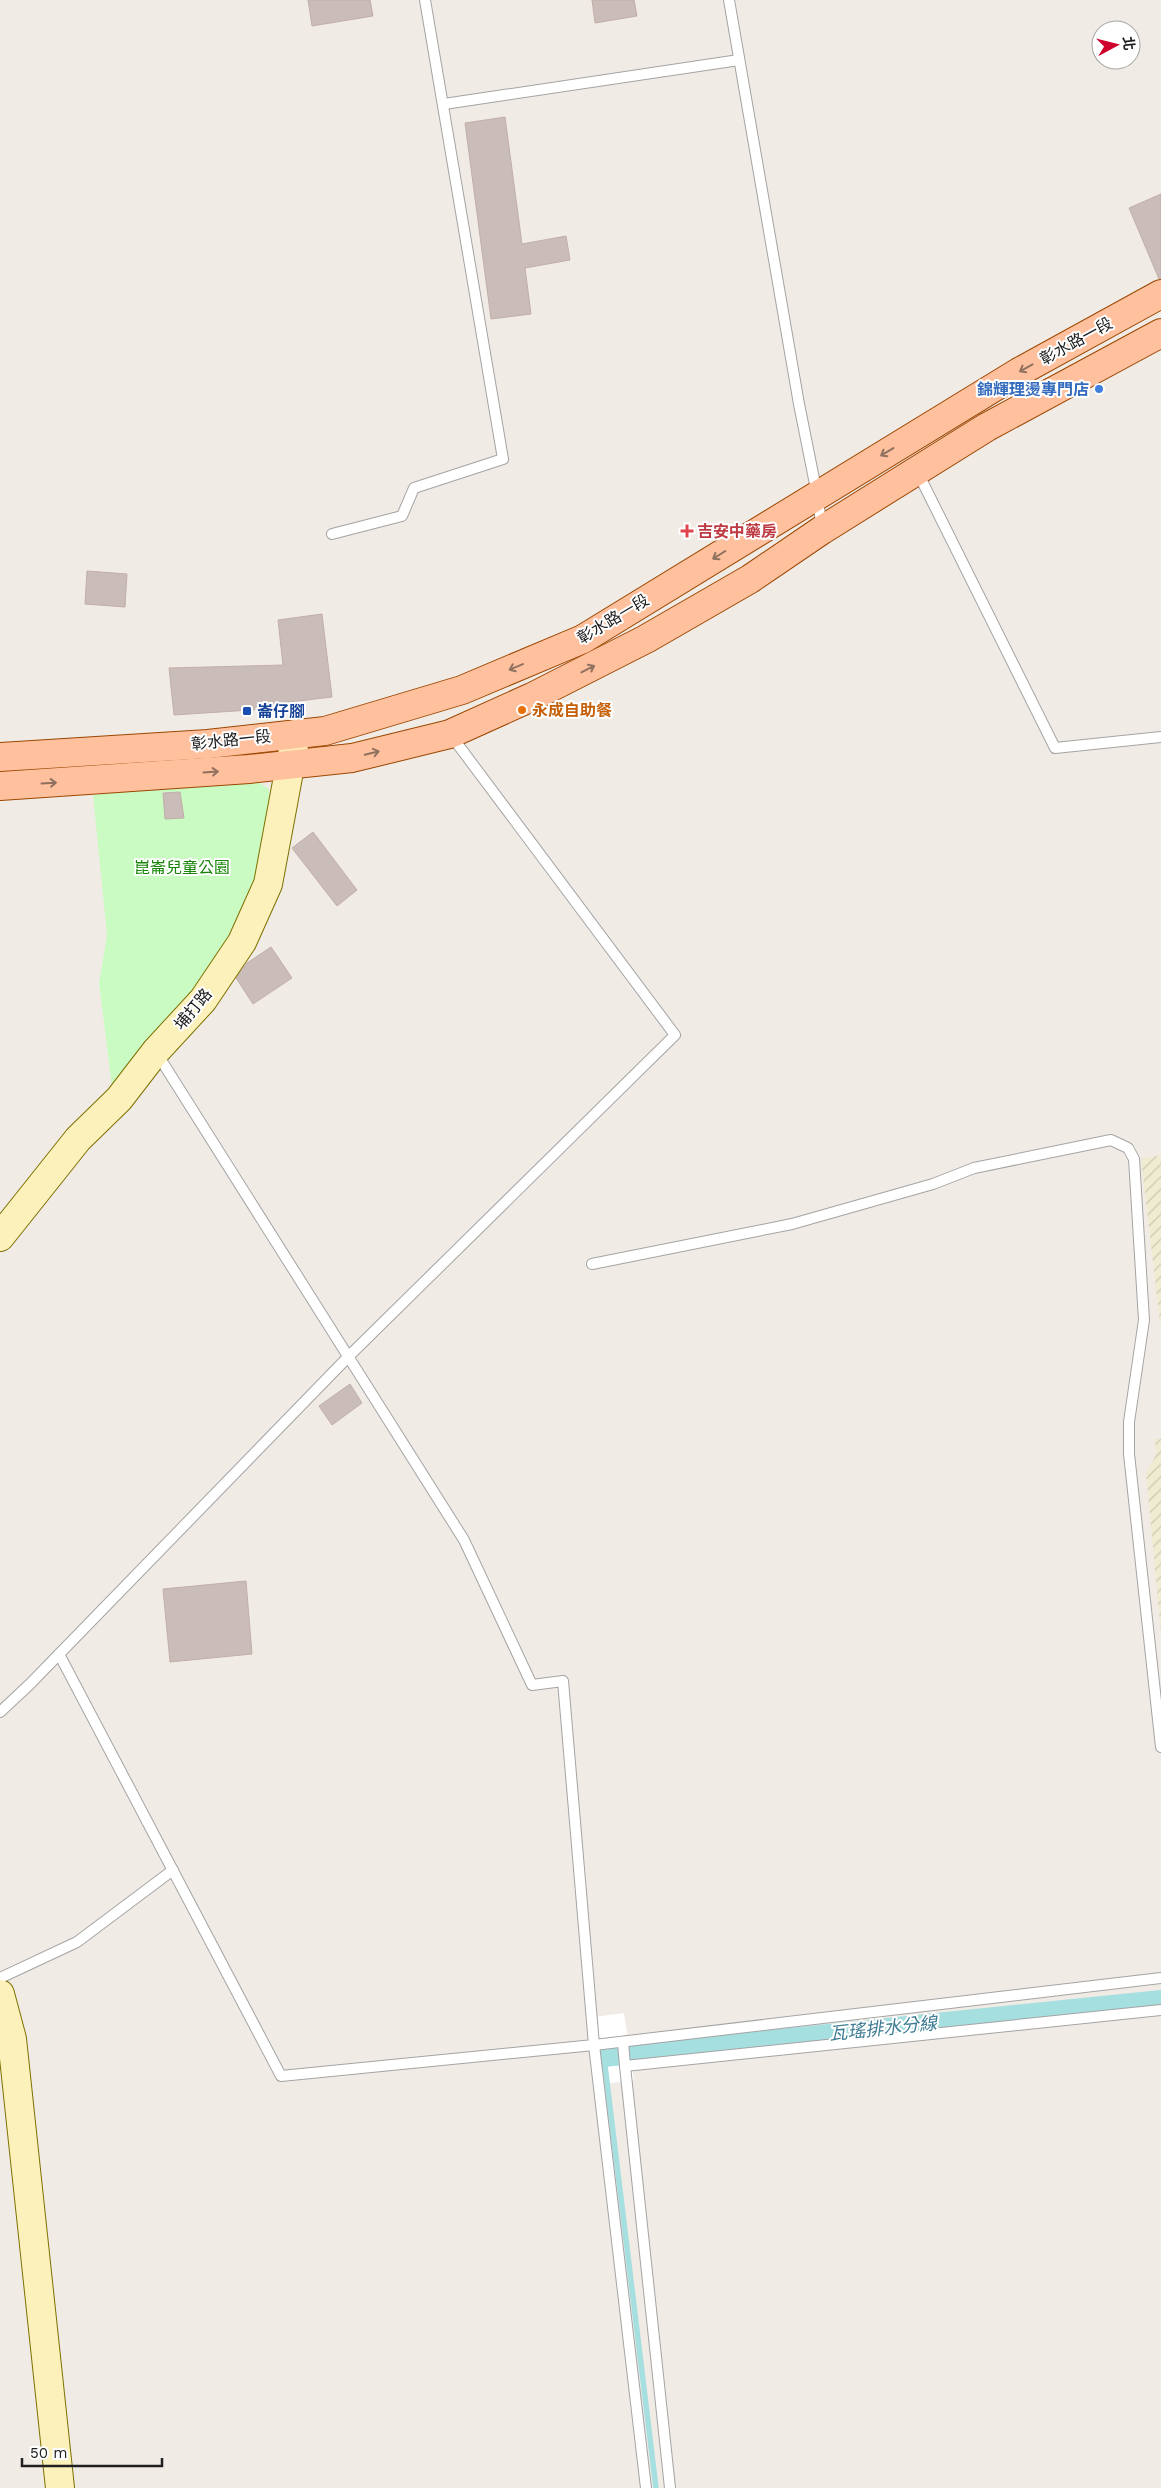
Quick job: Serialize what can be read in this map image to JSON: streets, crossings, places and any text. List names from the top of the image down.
{
  "streets": {
    "main road": ["彰水路一段"],
    "street": ["埔打路"]
  },
  "crossings": [
    ["彰水路一段", "埔打路"]
  ],
  "water": ["瓦瑤排水分線"],
  "parks": ["崑崙兒童公園"],
  "places": {
    "other": ["錦輝理燙專門店", "永成自助餐"],
    "health": ["吉安中藥房"],
    "transit": ["崙仔腳"]
  },
  "scale_bar": "50 m",
  "north": "right"
}
